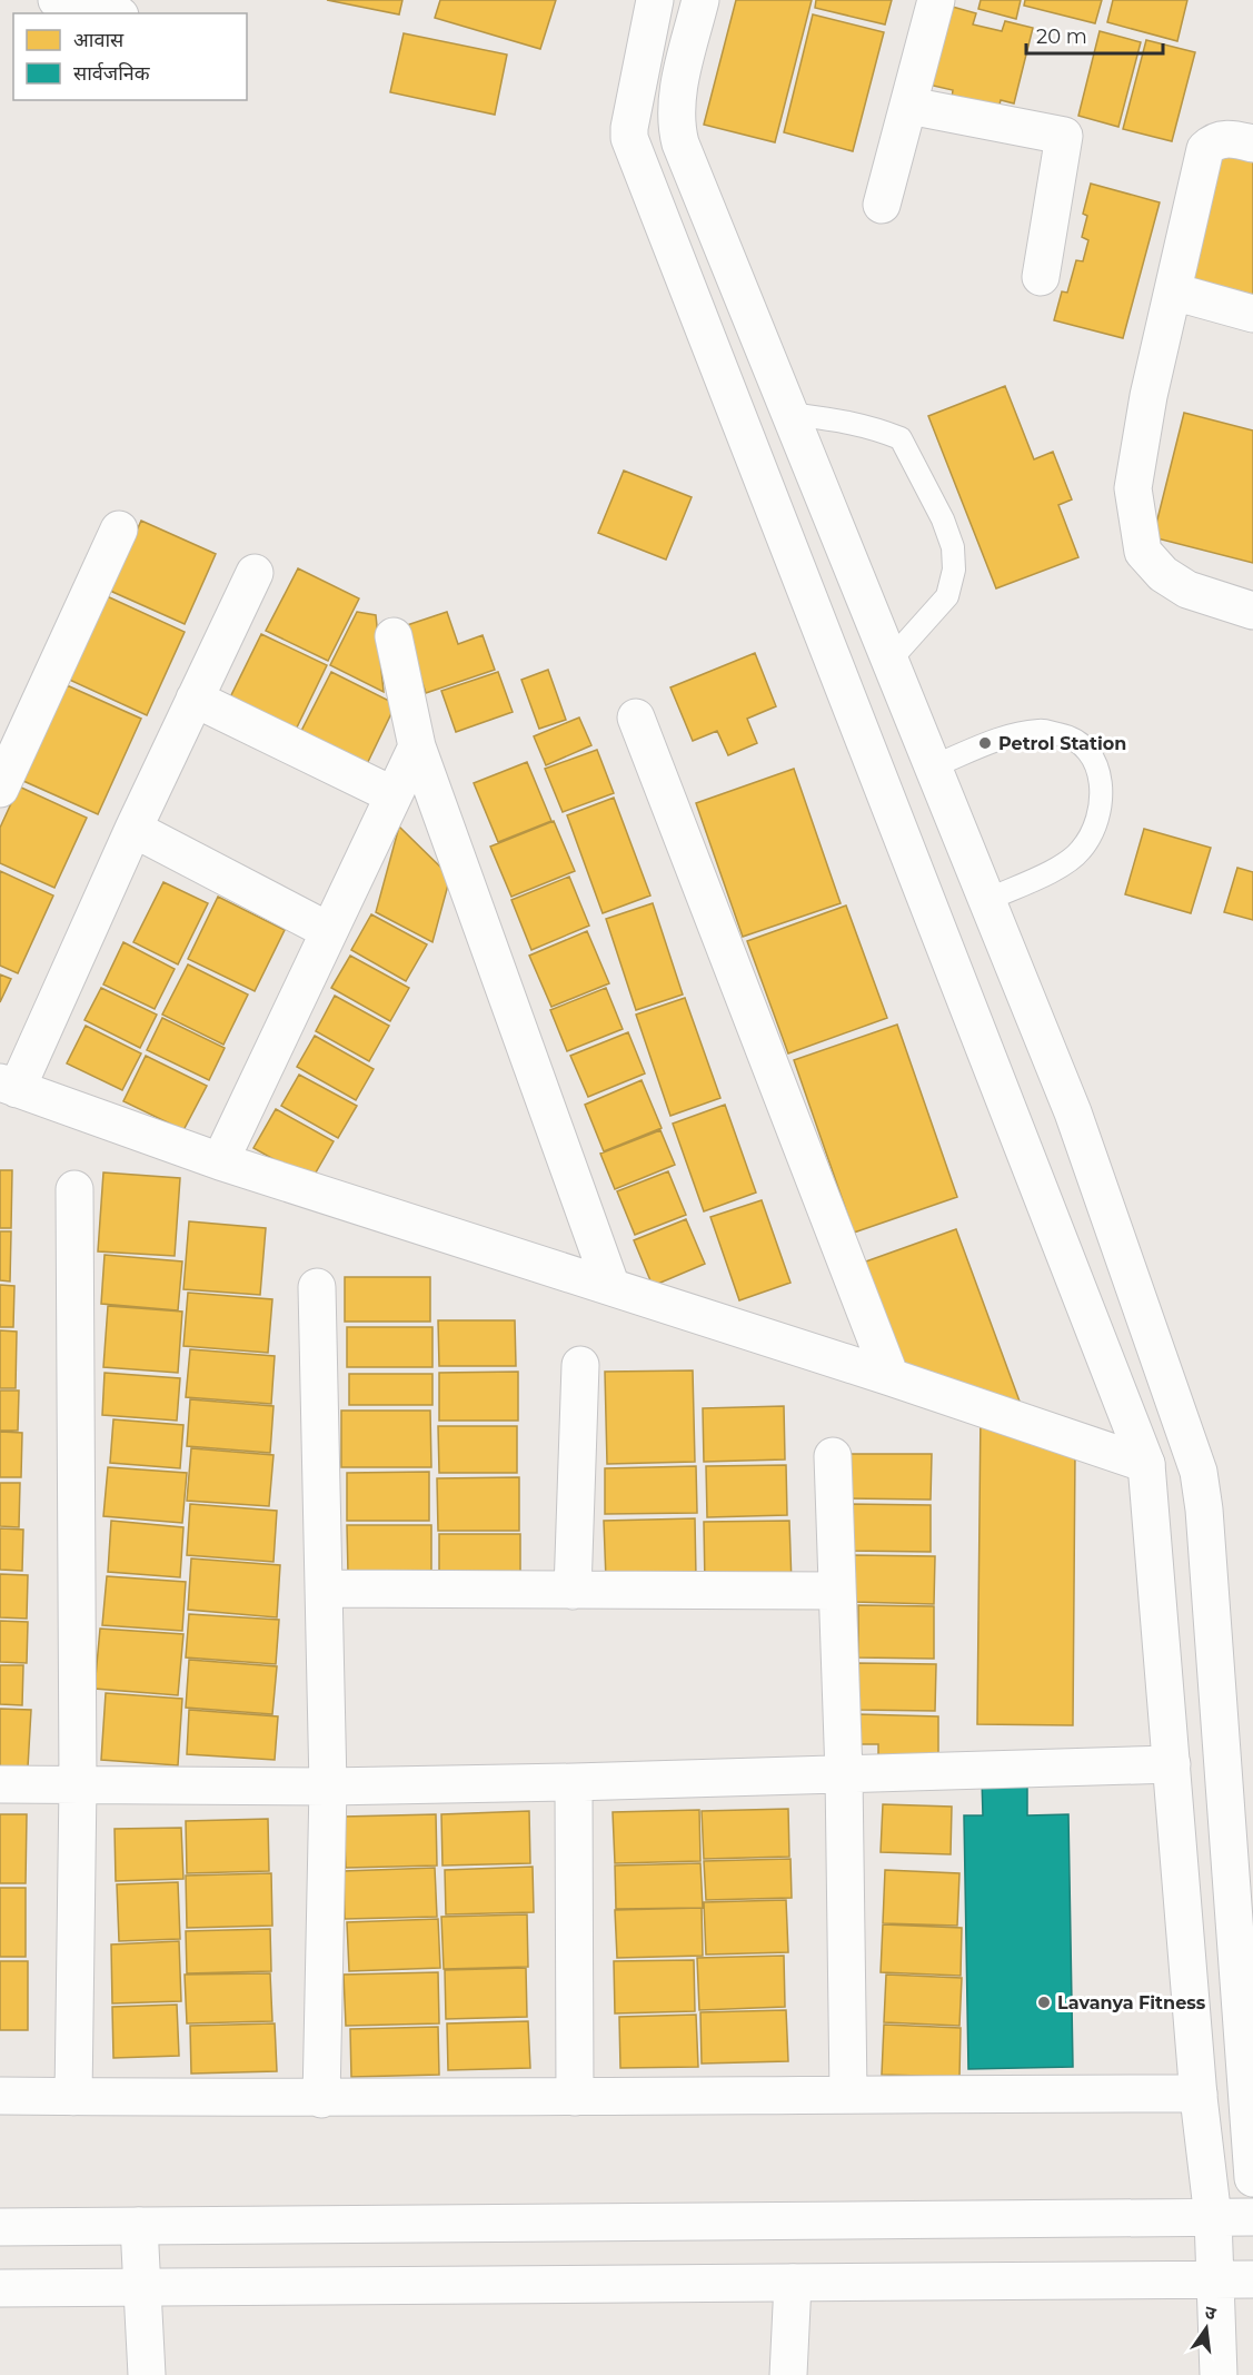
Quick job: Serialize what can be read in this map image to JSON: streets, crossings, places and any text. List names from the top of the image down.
{
  "places": ["Petrol Station", "Lavanya Fitness"],
  "legend": ["आवास", "सार्वजनिक"],
  "scale_bar": "20 m",
  "north": "top"
}
